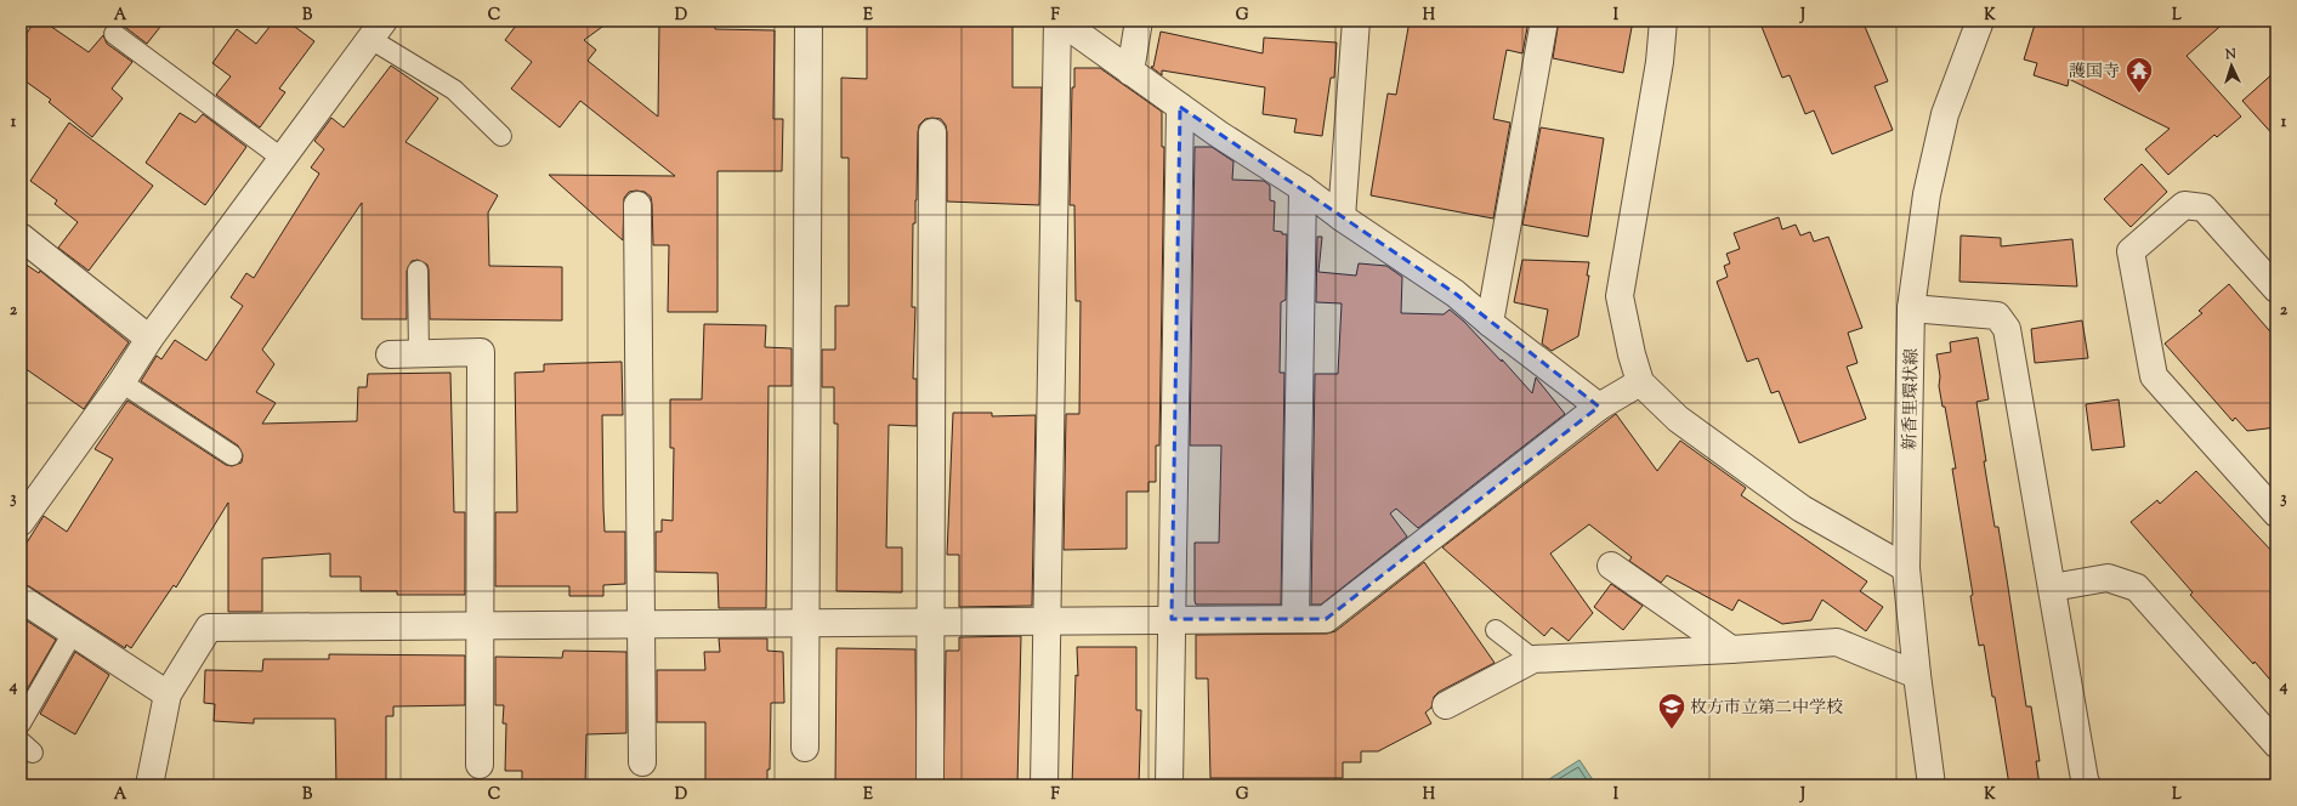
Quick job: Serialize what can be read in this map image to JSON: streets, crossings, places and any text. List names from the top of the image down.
{
  "streets": {
    "street": ["新香里環状線"]
  },
  "places": {
    "temple": ["護国寺"],
    "school or university": ["枚方市立第二中学校"]
  },
  "north": "top",
  "grid": {
    "columns": [
      "A",
      "B",
      "C",
      "D",
      "E",
      "F",
      "G",
      "H",
      "I",
      "J",
      "K",
      "L"
    ],
    "rows": [
      "1",
      "2",
      "3",
      "4"
    ]
  }
}
